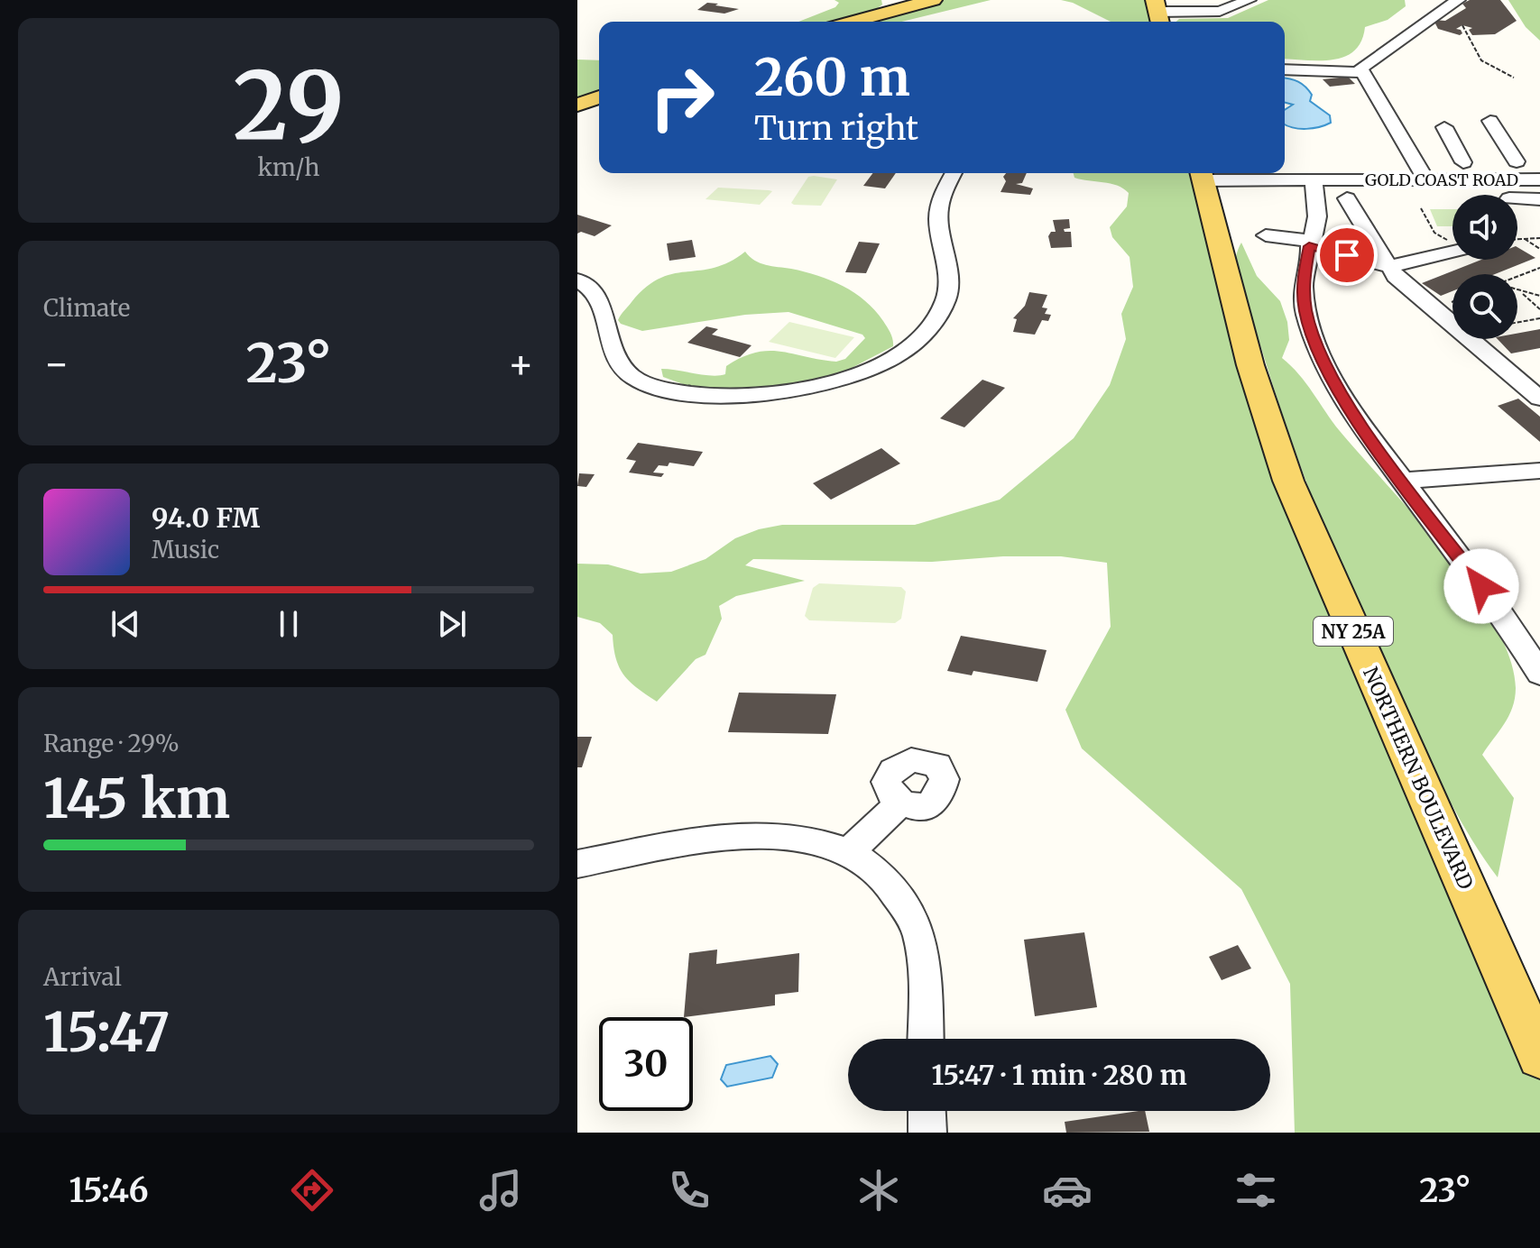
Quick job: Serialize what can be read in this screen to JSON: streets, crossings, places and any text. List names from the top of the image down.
{
  "streets": {
    "main road": ["NY 25A", "NORTHERN BOULEVARD"],
    "street": ["GOLD COAST ROAD"]
  },
  "crossings": [
    ["GOLD COAST ROAD", "NORTHERN BOULEVARD"]
  ],
  "page": {
    "tile": [
      ["29", "km/h"],
      "Climate",
      ["Range · 29%", "145 km"],
      ["Arrival", "15:47"]
    ],
    "turn": ["260 m", "Turn right"],
    "heat": ["−", "23°", "+"],
    "song": ["94.0 FM", "Music"],
    "limit": "30",
    "trip": "15:47 · 1 min · 280 m",
    "tabs": ["15:46", "23°"]
  }
}
